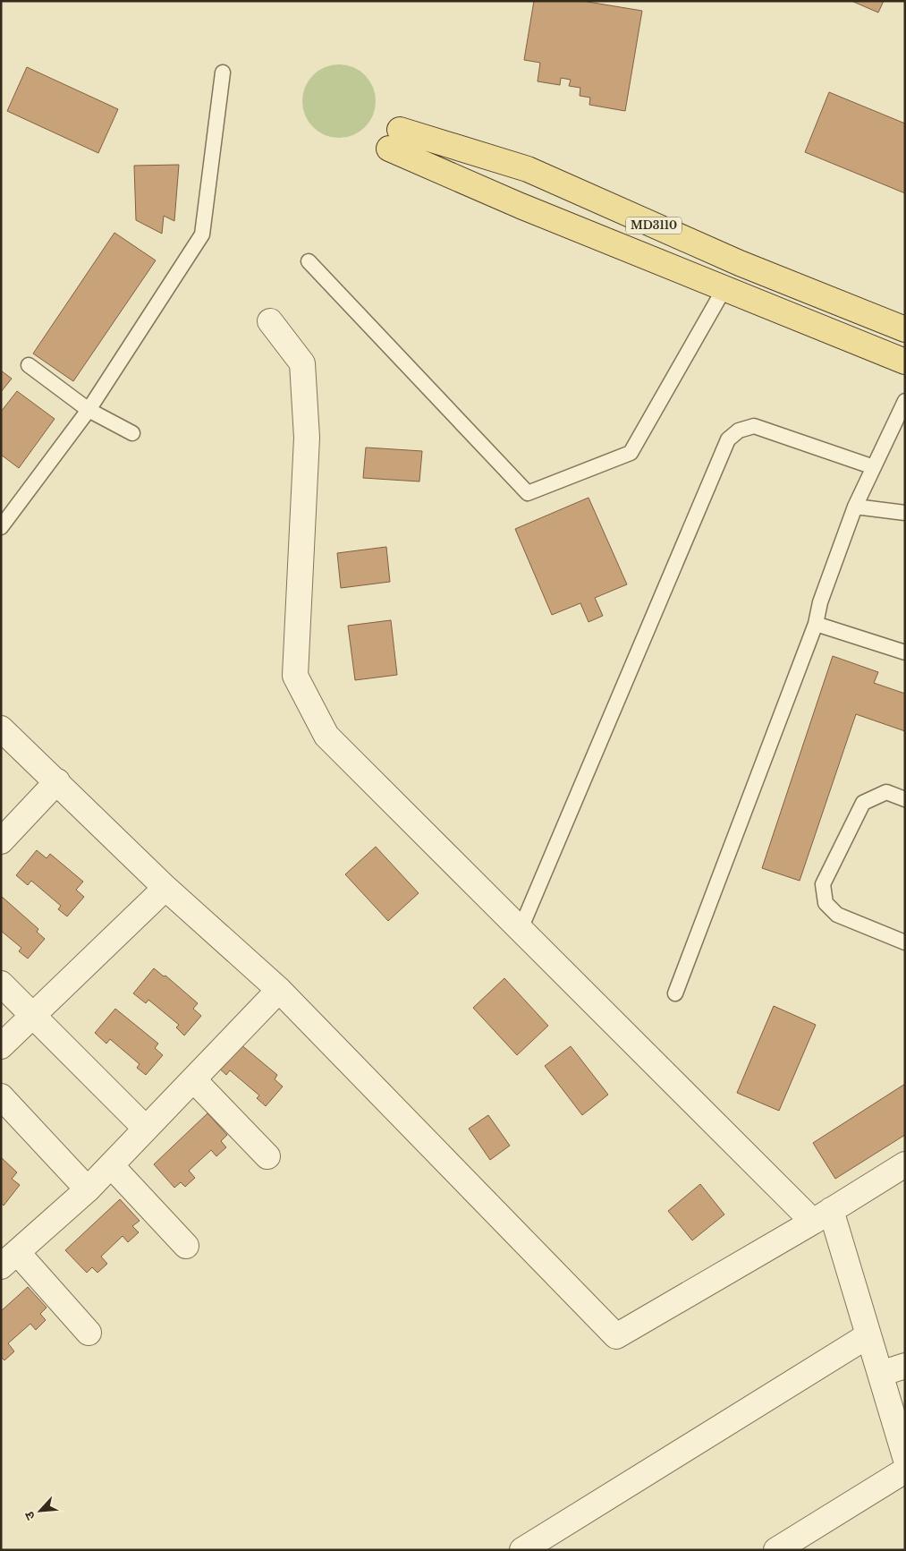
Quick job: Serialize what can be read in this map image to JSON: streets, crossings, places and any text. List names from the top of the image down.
{
  "streets": {
    "main road": ["MD3110"]
  },
  "north": "bottom left"
}
